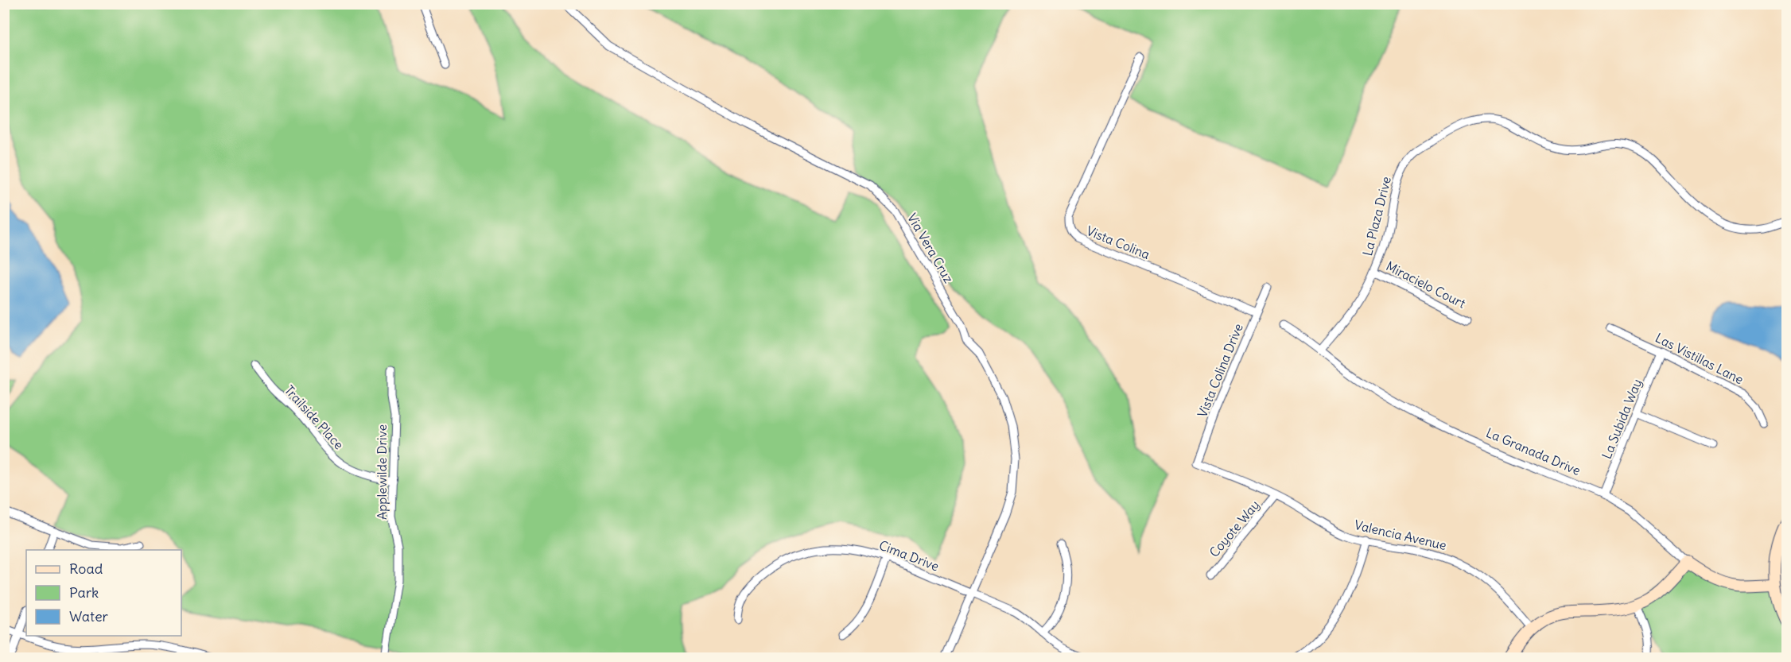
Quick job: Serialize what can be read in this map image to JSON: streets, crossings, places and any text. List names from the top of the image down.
{
  "streets": {
    "street": [
      "La Plaza Drive",
      "Vista Colina",
      "Via Vera Cruz",
      "Miracielo Court",
      "Las Vistillas Lane",
      "Vista Colina Drive",
      "Trailside Place",
      "La Subida Way",
      "La Granada Drive",
      "Applewilde Drive",
      "Coyote Way",
      "Valencia Avenue",
      "Cima Drive"
    ]
  },
  "crossings": [
    ["La Plaza Drive", "Miracielo Court"],
    ["La Plaza Drive", "La Granada Drive"],
    ["Vista Colina", "Vista Colina Drive"],
    ["Via Vera Cruz", "Cima Drive"],
    ["Las Vistillas Lane", "La Subida Way"],
    ["Vista Colina Drive", "Valencia Avenue"],
    ["Trailside Place", "Applewilde Drive"],
    ["La Subida Way", "La Granada Drive"],
    ["Coyote Way", "Valencia Avenue"]
  ],
  "legend": ["Road", "Park", "Water"]
}
